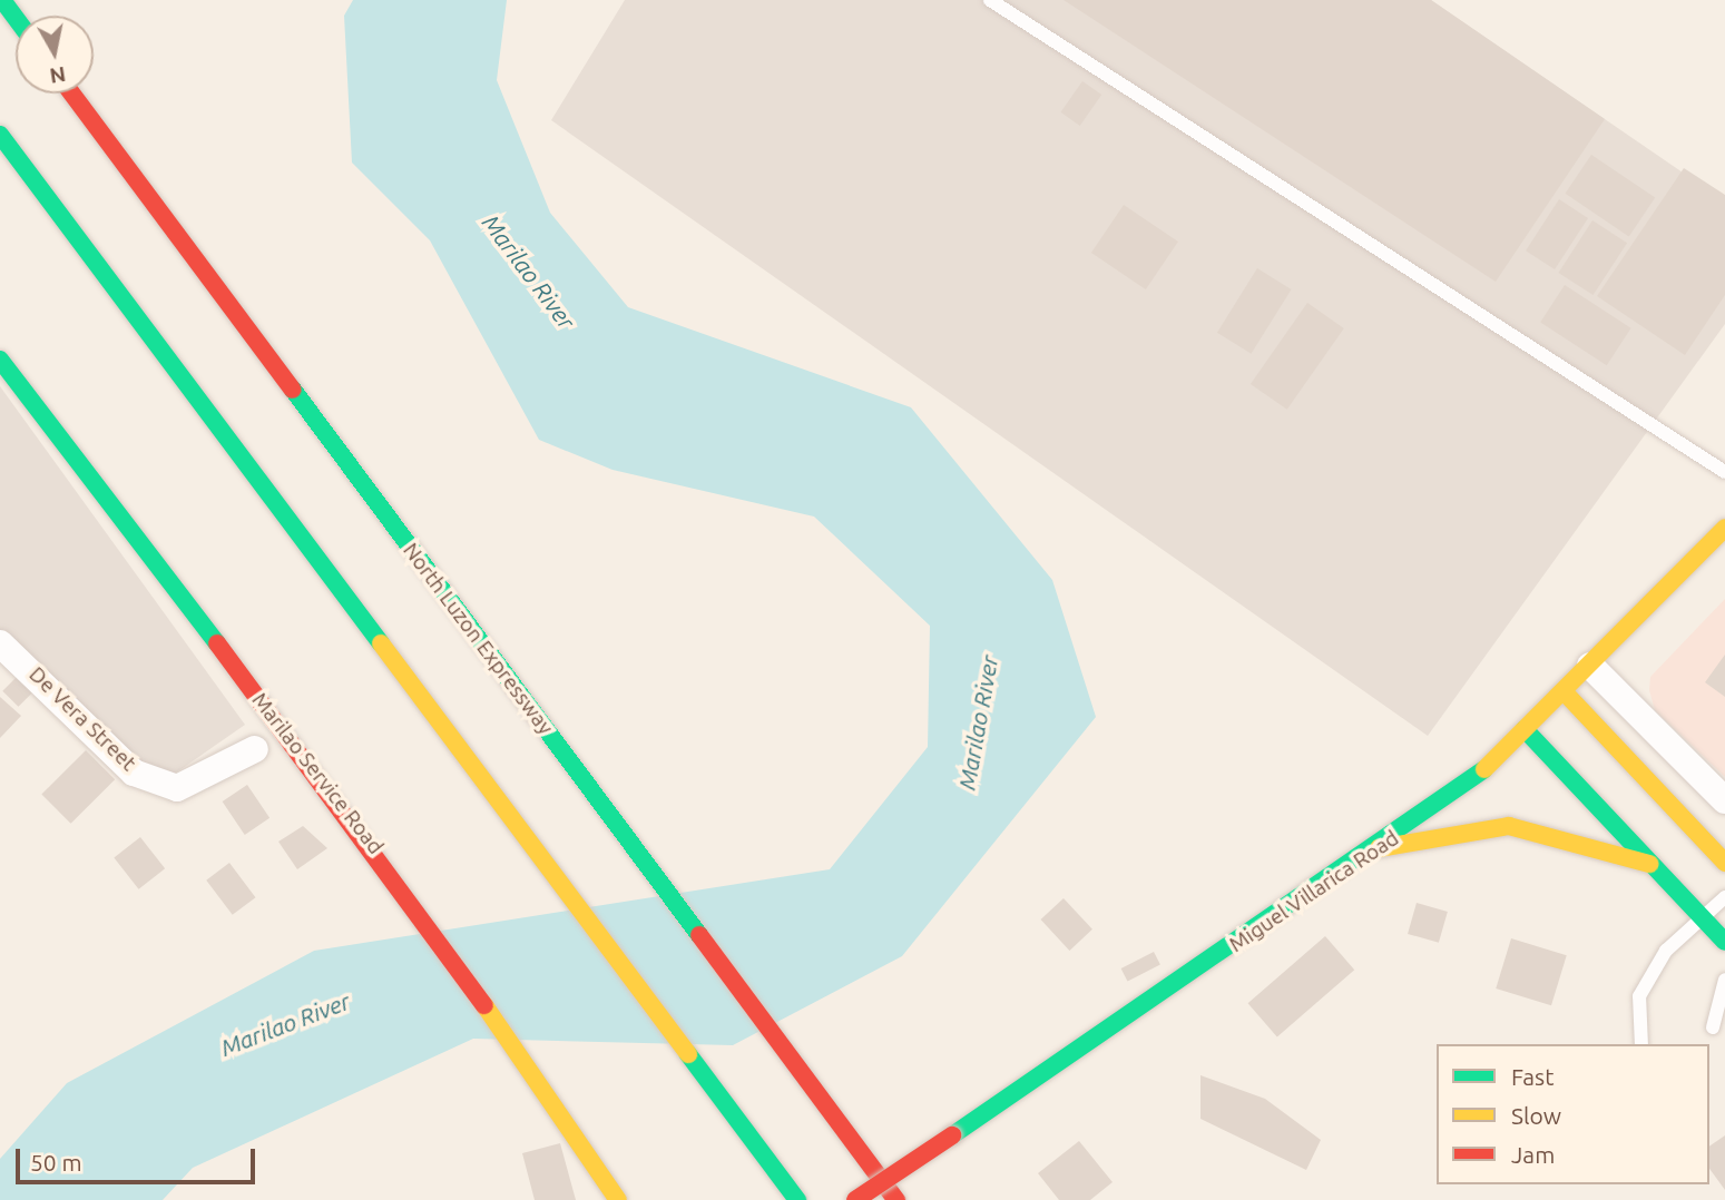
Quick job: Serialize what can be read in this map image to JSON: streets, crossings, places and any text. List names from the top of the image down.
{
  "streets": {
    "main road": ["North Luzon Expressway", "Marilao Service Road", "Miguel Villarica Road"],
    "street": ["De Vera Street"]
  },
  "water": ["Marilao River"],
  "legend": ["Fast", "Slow", "Jam"],
  "scale_bar": "50 m",
  "north": "bottom"
}
